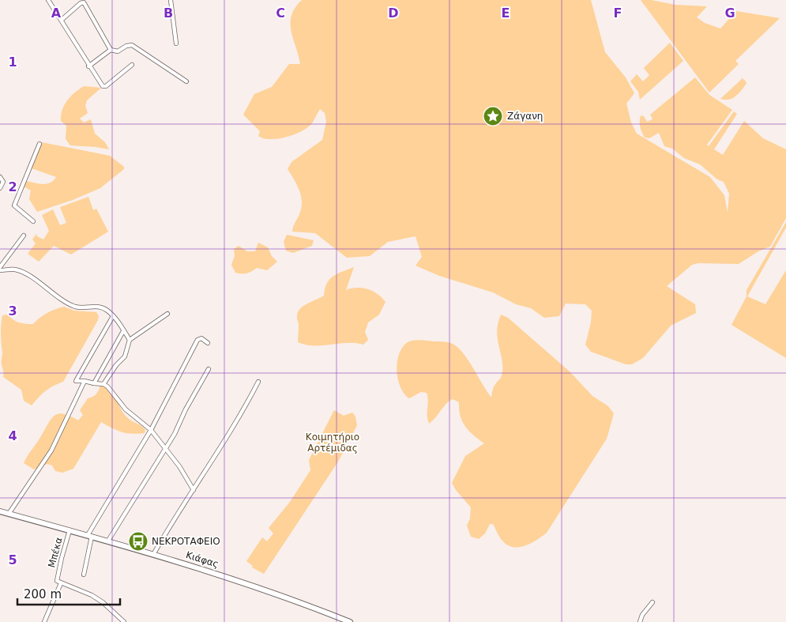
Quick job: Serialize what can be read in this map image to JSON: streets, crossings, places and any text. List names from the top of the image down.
{
  "streets": {
    "street": ["Μπέκα", "Κιάφας"]
  },
  "crossings": [
    ["Μπέκα", "Κιάφας"]
  ],
  "parks": ["Κοιμητήριο Αρτέμιδας"],
  "places": {
    "place": ["Ζάγανη"],
    "bus stop": ["ΝΕΚΡΟΤΑΦΕΙΟ"]
  },
  "scale_bar": "200 m",
  "grid": {
    "columns": [
      "A",
      "B",
      "C",
      "D",
      "E",
      "F",
      "G"
    ],
    "rows": [
      "1",
      "2",
      "3",
      "4",
      "5"
    ]
  }
}
